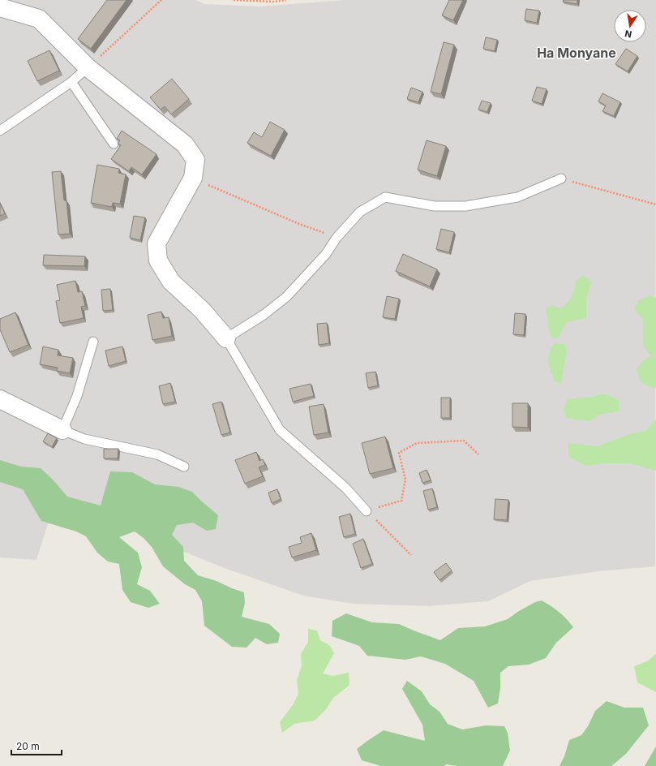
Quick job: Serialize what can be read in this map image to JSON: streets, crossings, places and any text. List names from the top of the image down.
{
  "districts": ["Ha Monyane"],
  "scale_bar": "20 m",
  "north": "bottom"
}
